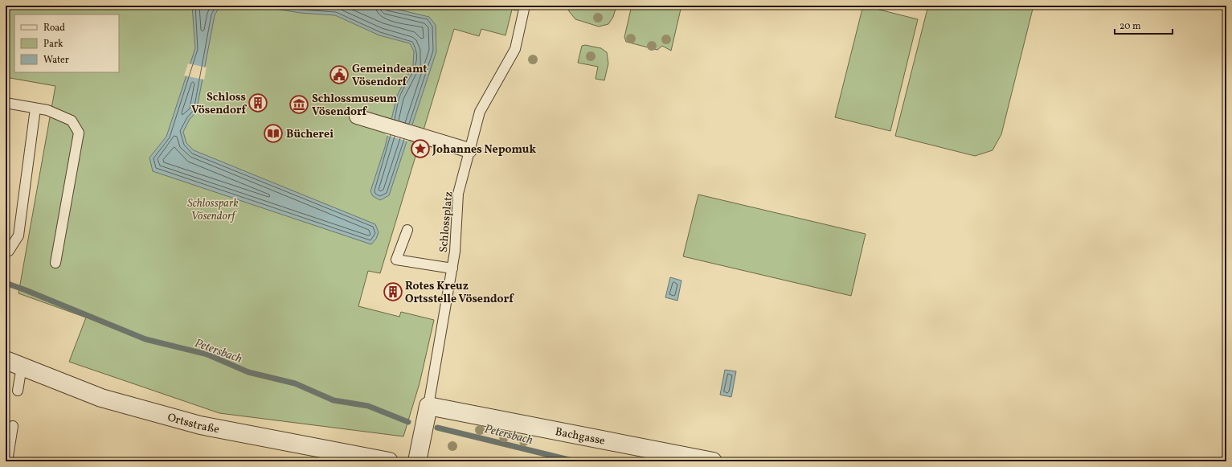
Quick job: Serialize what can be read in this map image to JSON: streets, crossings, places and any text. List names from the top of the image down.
{
  "streets": {
    "street": ["Ortsstraße", "Bachgasse"],
    "lane": ["Schlossplatz"]
  },
  "crossings": [
    ["Schlossplatz", "Bachgasse"]
  ],
  "water": ["Petersbach"],
  "parks": ["Schlosspark Vösendorf"],
  "places": {
    "public building": ["Gemeindeamt Vösendorf"],
    "building": ["Schloss Vösendorf", "Rotes Kreuz Ortsstelle Vösendorf"],
    "museum": ["Schlossmuseum Vösendorf"],
    "library": ["Bücherei"],
    "place": ["Johannes Nepomuk"]
  },
  "legend": ["Road", "Park", "Water"],
  "scale_bar": "20 m"
}
